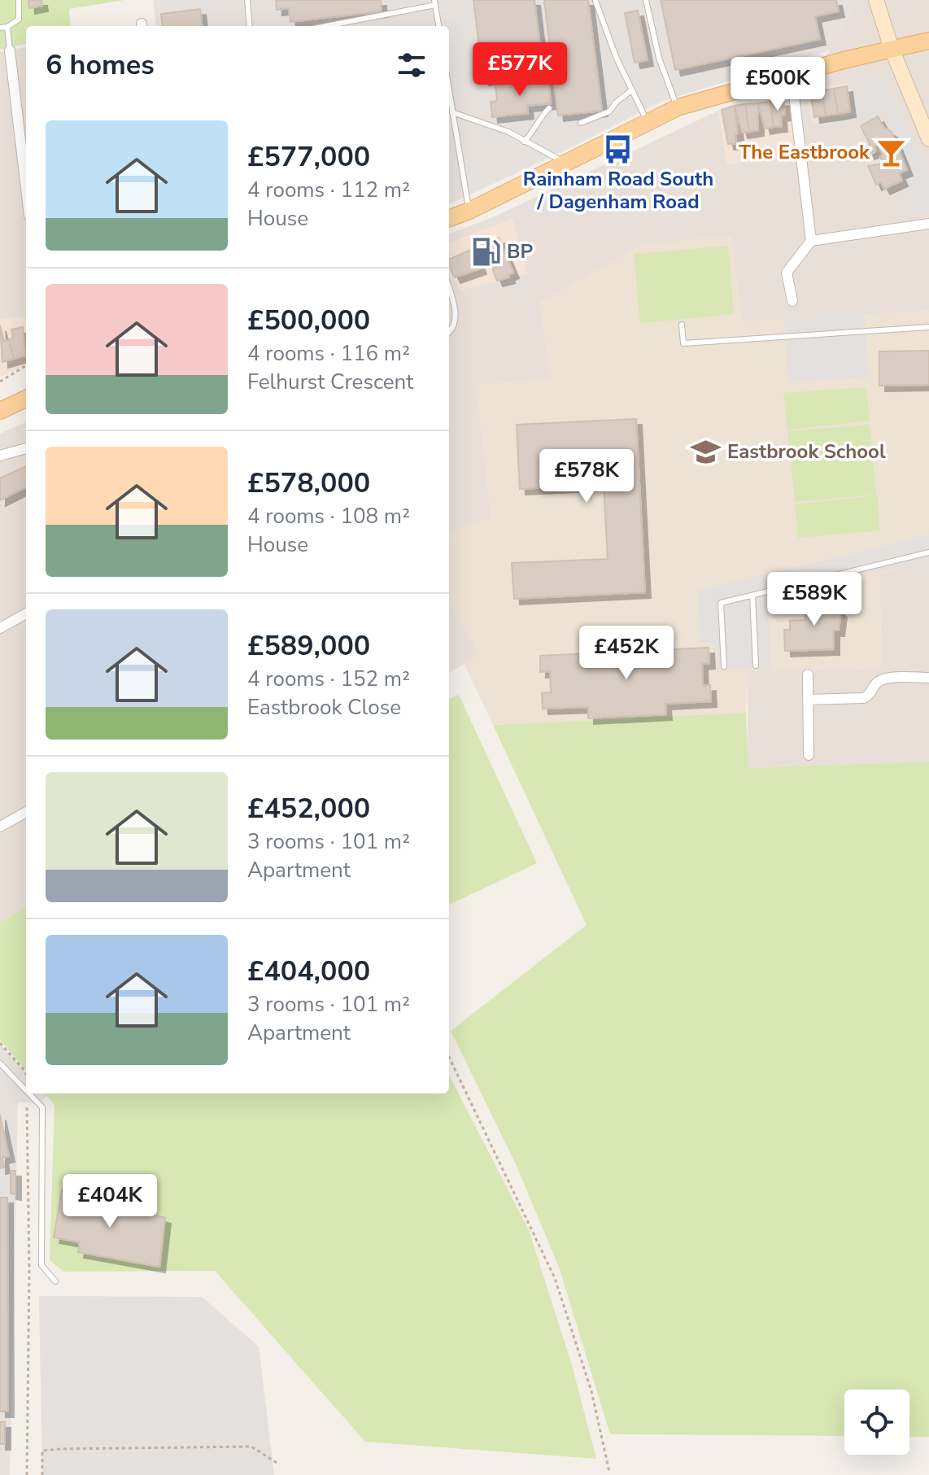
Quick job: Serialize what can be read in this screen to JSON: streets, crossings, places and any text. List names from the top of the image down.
{
  "places": {
    "bus stop": ["Rainham Road South / Dagenham Road"],
    "bar": ["The Eastbrook"],
    "fuel station": ["BP"],
    "school or university": ["Eastbrook School"]
  },
  "page": {
    "heading": "6 homes",
    "price": [
      "£577K",
      "£500K",
      "£578K",
      "£589K",
      "£452K",
      "£404K"
    ],
    "list": [
      {
        "name": "£577,000",
        "note": "4 rooms · 112 m² · House"
      },
      {
        "name": "£500,000",
        "note": "4 rooms · 116 m² · Felhurst Crescent"
      },
      {
        "name": "£578,000",
        "note": "4 rooms · 108 m² · House"
      },
      {
        "name": "£589,000",
        "note": "4 rooms · 152 m² · Eastbrook Close"
      },
      {
        "name": "£452,000",
        "note": "3 rooms · 101 m² · Apartment"
      },
      {
        "name": "£404,000",
        "note": "3 rooms · 101 m² · Apartment"
      }
    ]
  }
}
